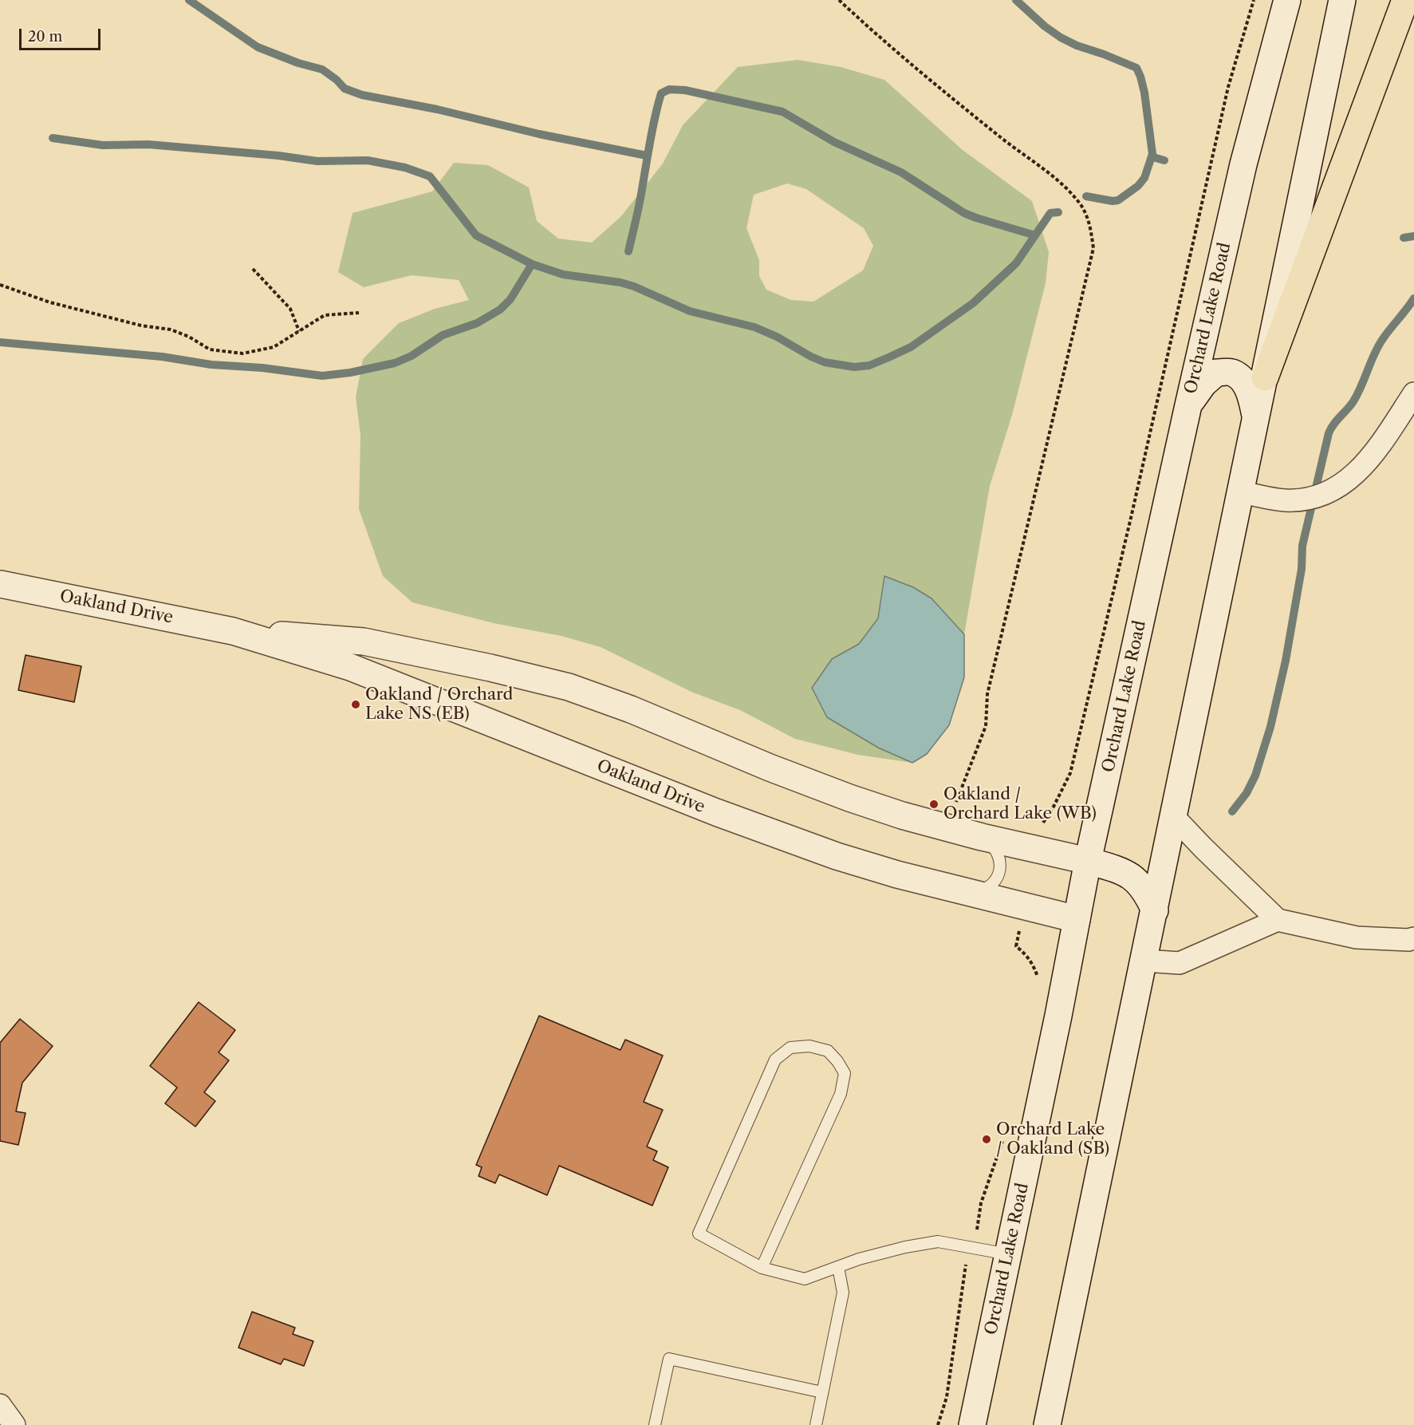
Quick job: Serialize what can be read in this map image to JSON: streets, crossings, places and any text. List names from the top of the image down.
{
  "streets": {
    "main road": ["Orchard Lake Road", "Oakland Drive"]
  },
  "crossings": [
    ["Orchard Lake Road", "Oakland Drive"]
  ],
  "places": ["Oakland / Orchard Lake NS (EB)", "Oakland / Orchard Lake (WB)", "Orchard Lake / Oakland (SB)"],
  "scale_bar": "20 m"
}
